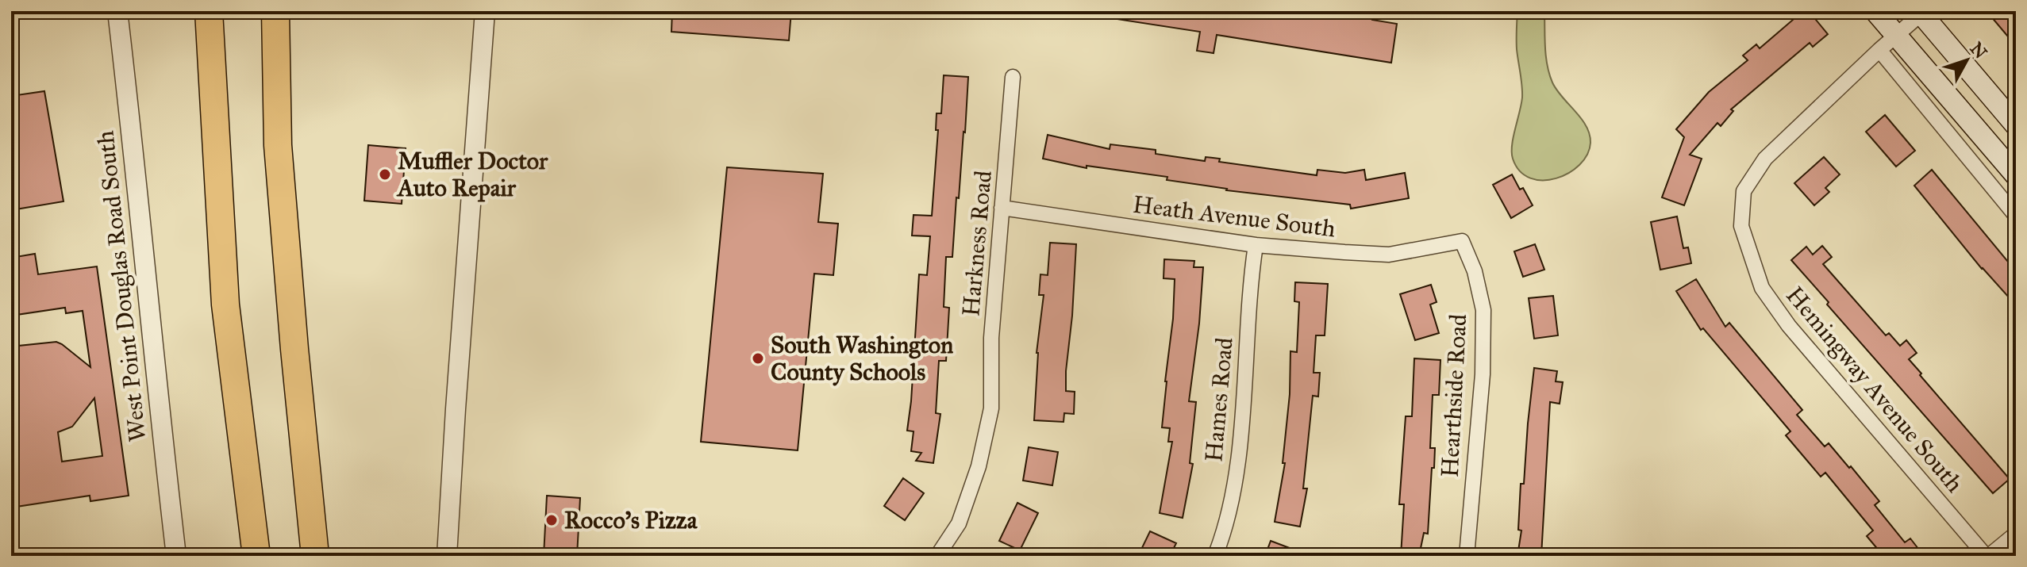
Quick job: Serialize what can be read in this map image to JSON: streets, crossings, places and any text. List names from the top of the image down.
{
  "streets": {
    "street": [
      "Heath Avenue South",
      "Harkness Road",
      "West Point Douglas Road South",
      "Hemingway Avenue South",
      "Hearthside Road",
      "Hames Road"
    ]
  },
  "crossings": [
    ["Heath Avenue South", "Harkness Road"],
    ["Heath Avenue South", "Hearthside Road"],
    ["Heath Avenue South", "Hames Road"]
  ],
  "places": ["Muffler Doctor Auto Repair", "South Washington County Schools", "Rocco's Pizza"],
  "north": "top right"
}
